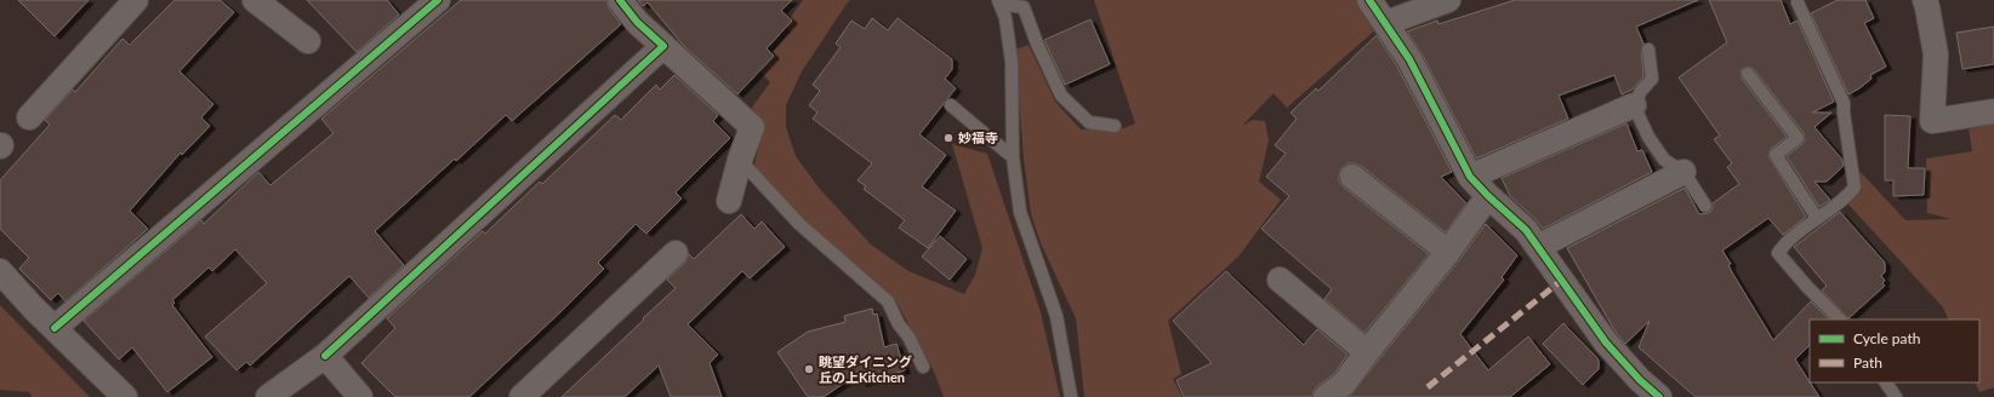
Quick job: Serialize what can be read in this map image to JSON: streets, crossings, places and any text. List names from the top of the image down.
{
  "places": ["妙福寺", "眺望ダイニング 丘の上Kitchen"],
  "legend": ["Cycle path", "Path"]
}
